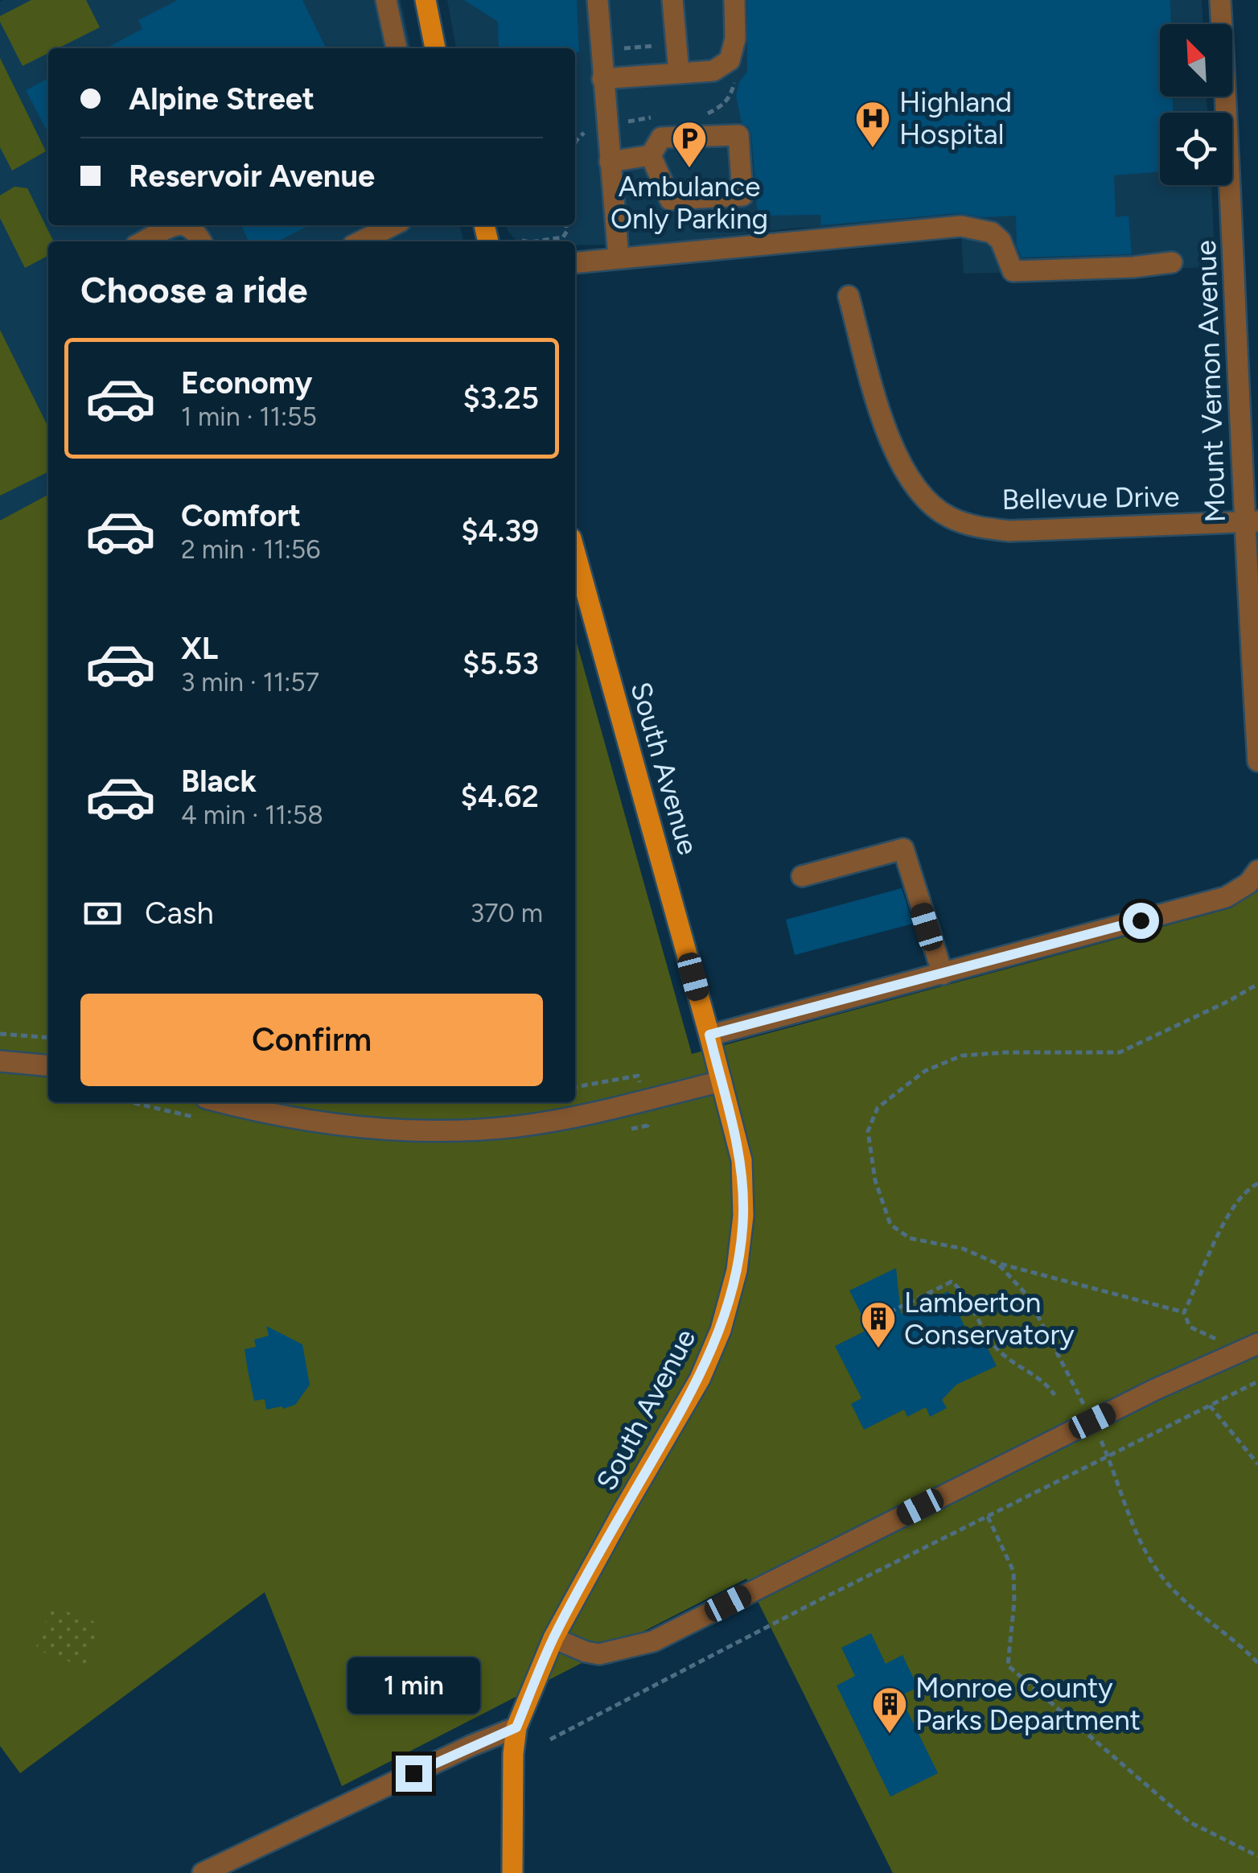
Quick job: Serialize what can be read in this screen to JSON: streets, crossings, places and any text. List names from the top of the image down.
{
  "streets": {
    "main road": ["South Avenue"],
    "street": ["Mount Vernon Avenue", "Bellevue Drive"]
  },
  "crossings": [
    ["Mount Vernon Avenue", "Bellevue Drive"]
  ],
  "places": {
    "hospital": ["Highland Hospital"],
    "parking": ["Ambulance Only Parking"],
    "building": ["Lamberton Conservatory", "Monroe County Parks Department"]
  },
  "north": "top left",
  "page": {
    "banner": ["Alpine Street", "Reservoir Avenue"],
    "heading": "Choose a ride",
    "list": [
      {
        "name": "Economy",
        "note": "1 min · 11:55",
        "value": "$3.25"
      },
      {
        "name": "Comfort",
        "note": "2 min · 11:56",
        "value": "$4.39"
      },
      {
        "name": "XL",
        "note": "3 min · 11:57",
        "value": "$5.53"
      },
      {
        "name": "Black",
        "note": "4 min · 11:58",
        "value": "$4.62"
      }
    ],
    "pay": ["Cash", "370 m"],
    "buttons": "Confirm",
    "bubble": "1 min"
  }
}
